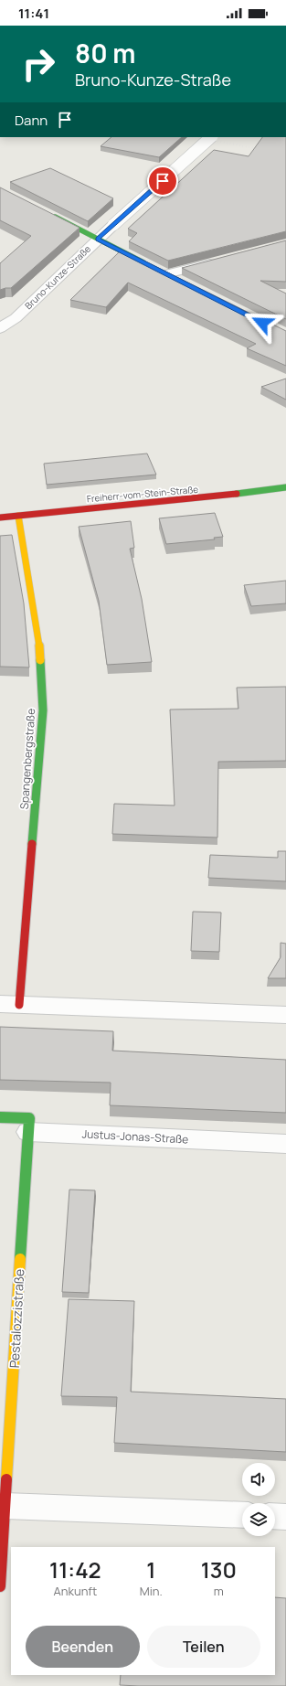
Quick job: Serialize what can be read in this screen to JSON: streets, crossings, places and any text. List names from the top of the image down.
{
  "streets": {
    "street": [
      "Bruno-Kunze-Straße",
      "Freiherr-vom-Stein-Straße",
      "Spangenbergstraße",
      "Justus-Jonas-Straße",
      "Pestalozzistraße"
    ]
  },
  "crossings": [
    ["Freiherr-vom-Stein-Straße", "Spangenbergstraße"],
    ["Justus-Jonas-Straße", "Pestalozzistraße"]
  ],
  "page": {
    "status": "11:41",
    "turn": ["80 m", "Bruno-Kunze-Straße"],
    "then": "Dann",
    "eta": [
      "11:42",
      "Ankunft",
      "1",
      "Min.",
      "130",
      "m"
    ],
    "buttons": ["Beenden", "Teilen"]
  }
}
